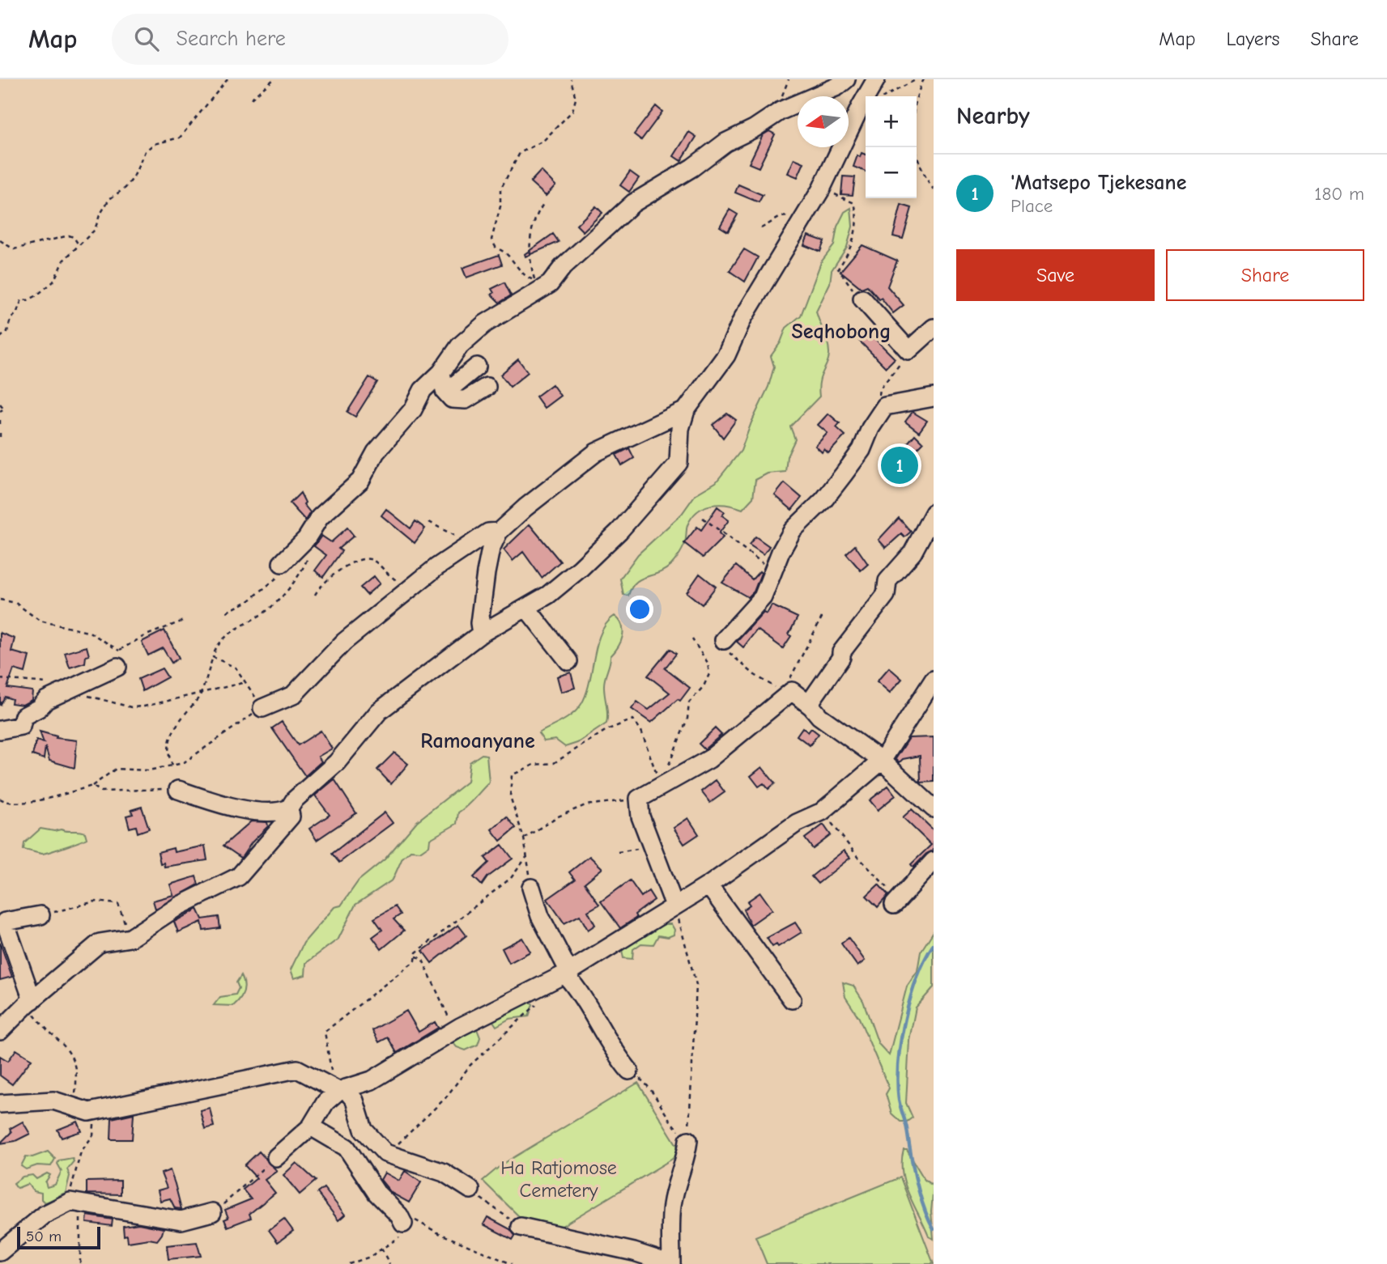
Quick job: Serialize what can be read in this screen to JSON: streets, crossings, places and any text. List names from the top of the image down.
{
  "districts": ["Seqhobong", "Ramoanyane"],
  "parks": ["Ha Ratjomose Cemetery"],
  "scale_bar": "50 m",
  "north": "left",
  "page": {
    "header": "Map",
    "search": "Search here",
    "nav": ["Map", "Layers", "Share"],
    "heading": "Nearby",
    "map_buttons": ["+", "−"],
    "list": [
      {
        "mark": "1",
        "name": "'Matsepo Tjekesane",
        "note": "Place",
        "value": "180 m"
      }
    ],
    "buttons": ["Save", "Share"],
    "pins": "1",
    "scale": "50 m"
  }
}
